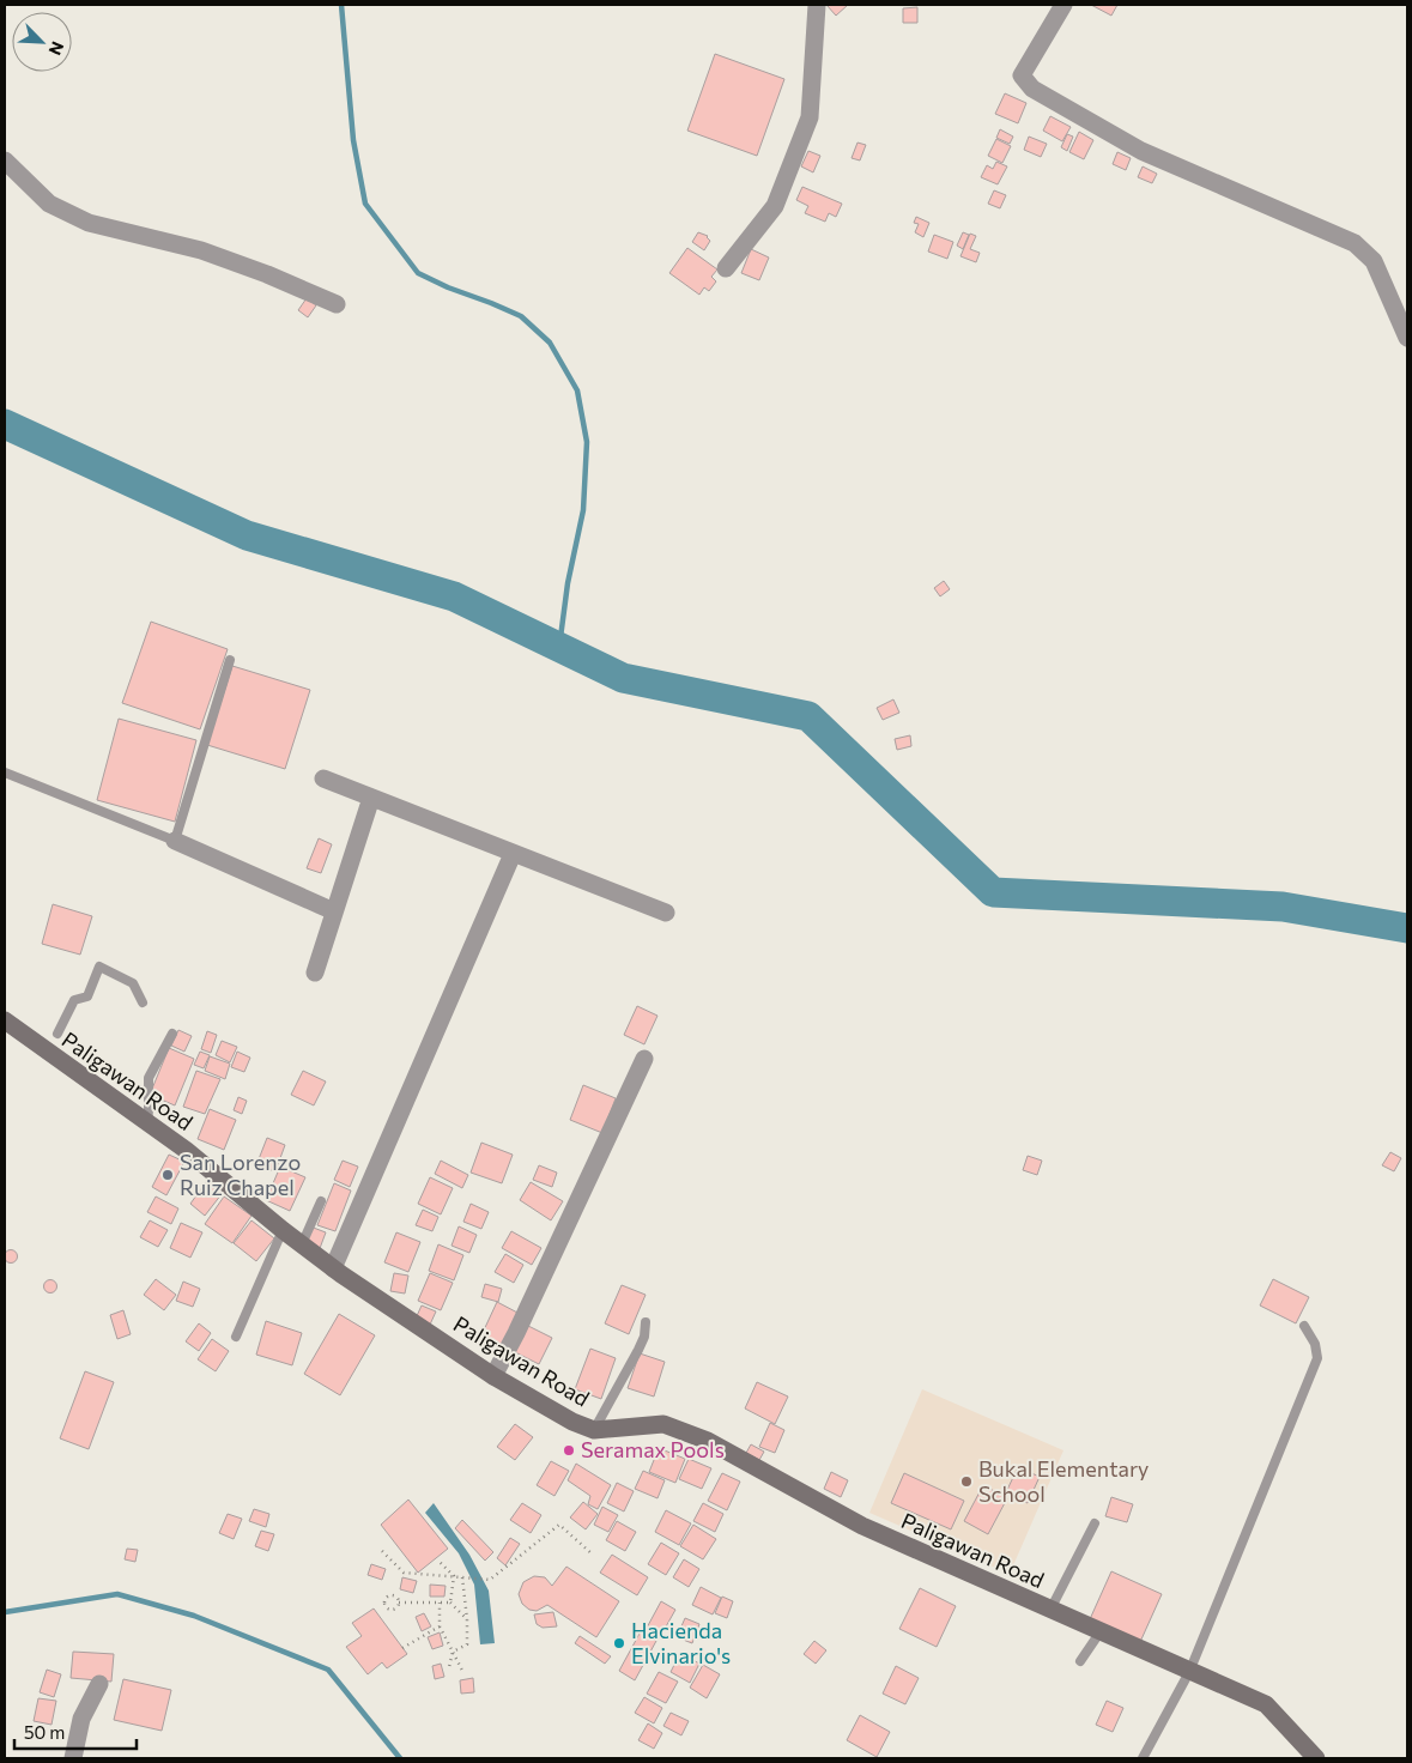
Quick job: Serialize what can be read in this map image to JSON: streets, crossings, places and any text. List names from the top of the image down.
{
  "streets": {
    "street": ["Paligawan Road"]
  },
  "places": [
    "San Lorenzo Ruiz Chapel",
    "Seramax Pools",
    "Bukal Elementary School",
    "Hacienda Elvinario's"
  ],
  "scale_bar": "50 m",
  "north": "bottom right"
}
